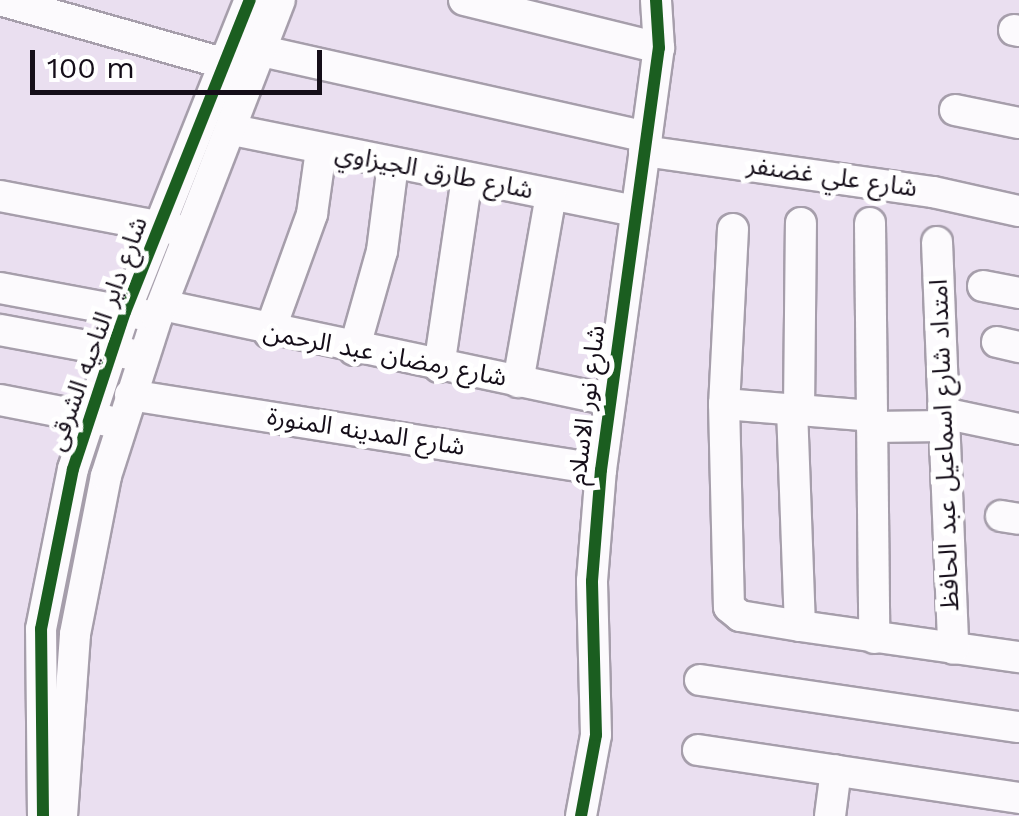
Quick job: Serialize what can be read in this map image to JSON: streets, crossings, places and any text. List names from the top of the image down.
{
  "streets": {
    "street": [
      "شارع طارق الجيزاوي",
      "شارع علي غضنفر",
      "شارع داير الناحيه الشرقى",
      "شارع رمضان عبد الرحمن",
      "شارع نور الاسلام",
      "شارع المدينه المنورة",
      "امتداد شارع اسماعيل عبد الحافظ"
    ]
  },
  "crossings": [
    ["شارع طارق الجيزاوي", "شارع داير الناحيه الشرقى"],
    ["شارع طارق الجيزاوي", "شارع نور الاسلام"],
    ["شارع علي غضنفر", "شارع داير الناحيه الشرقى"],
    ["شارع علي غضنفر", "شارع نور الاسلام"],
    ["شارع داير الناحيه الشرقى", "شارع رمضان عبد الرحمن"],
    ["شارع داير الناحيه الشرقى", "شارع المدينه المنورة"],
    ["شارع رمضان عبد الرحمن", "شارع نور الاسلام"],
    ["شارع نور الاسلام", "شارع المدينه المنورة"]
  ],
  "scale_bar": "100 m"
}
